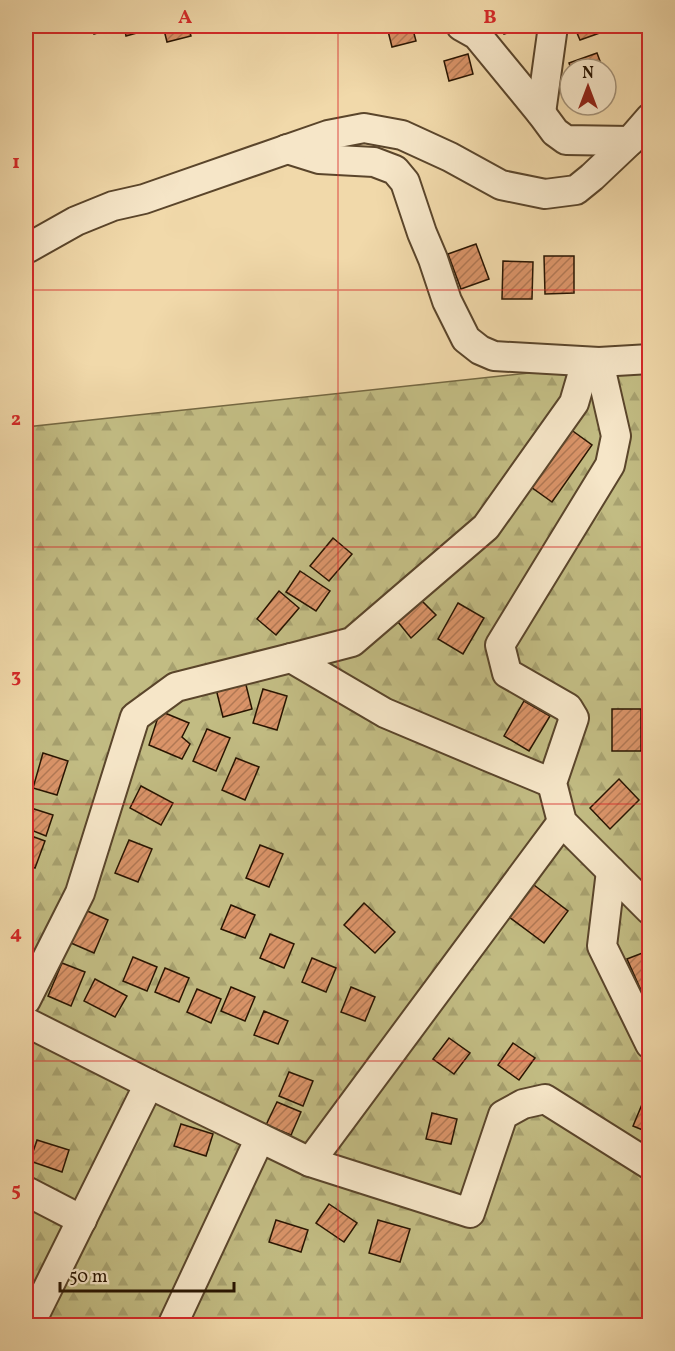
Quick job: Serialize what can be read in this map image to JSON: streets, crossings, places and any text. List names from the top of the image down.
{
  "scale_bar": "50 m",
  "north": "top",
  "grid": {
    "columns": ["A", "B"],
    "rows": [
      "1",
      "2",
      "3",
      "4",
      "5"
    ]
  }
}
